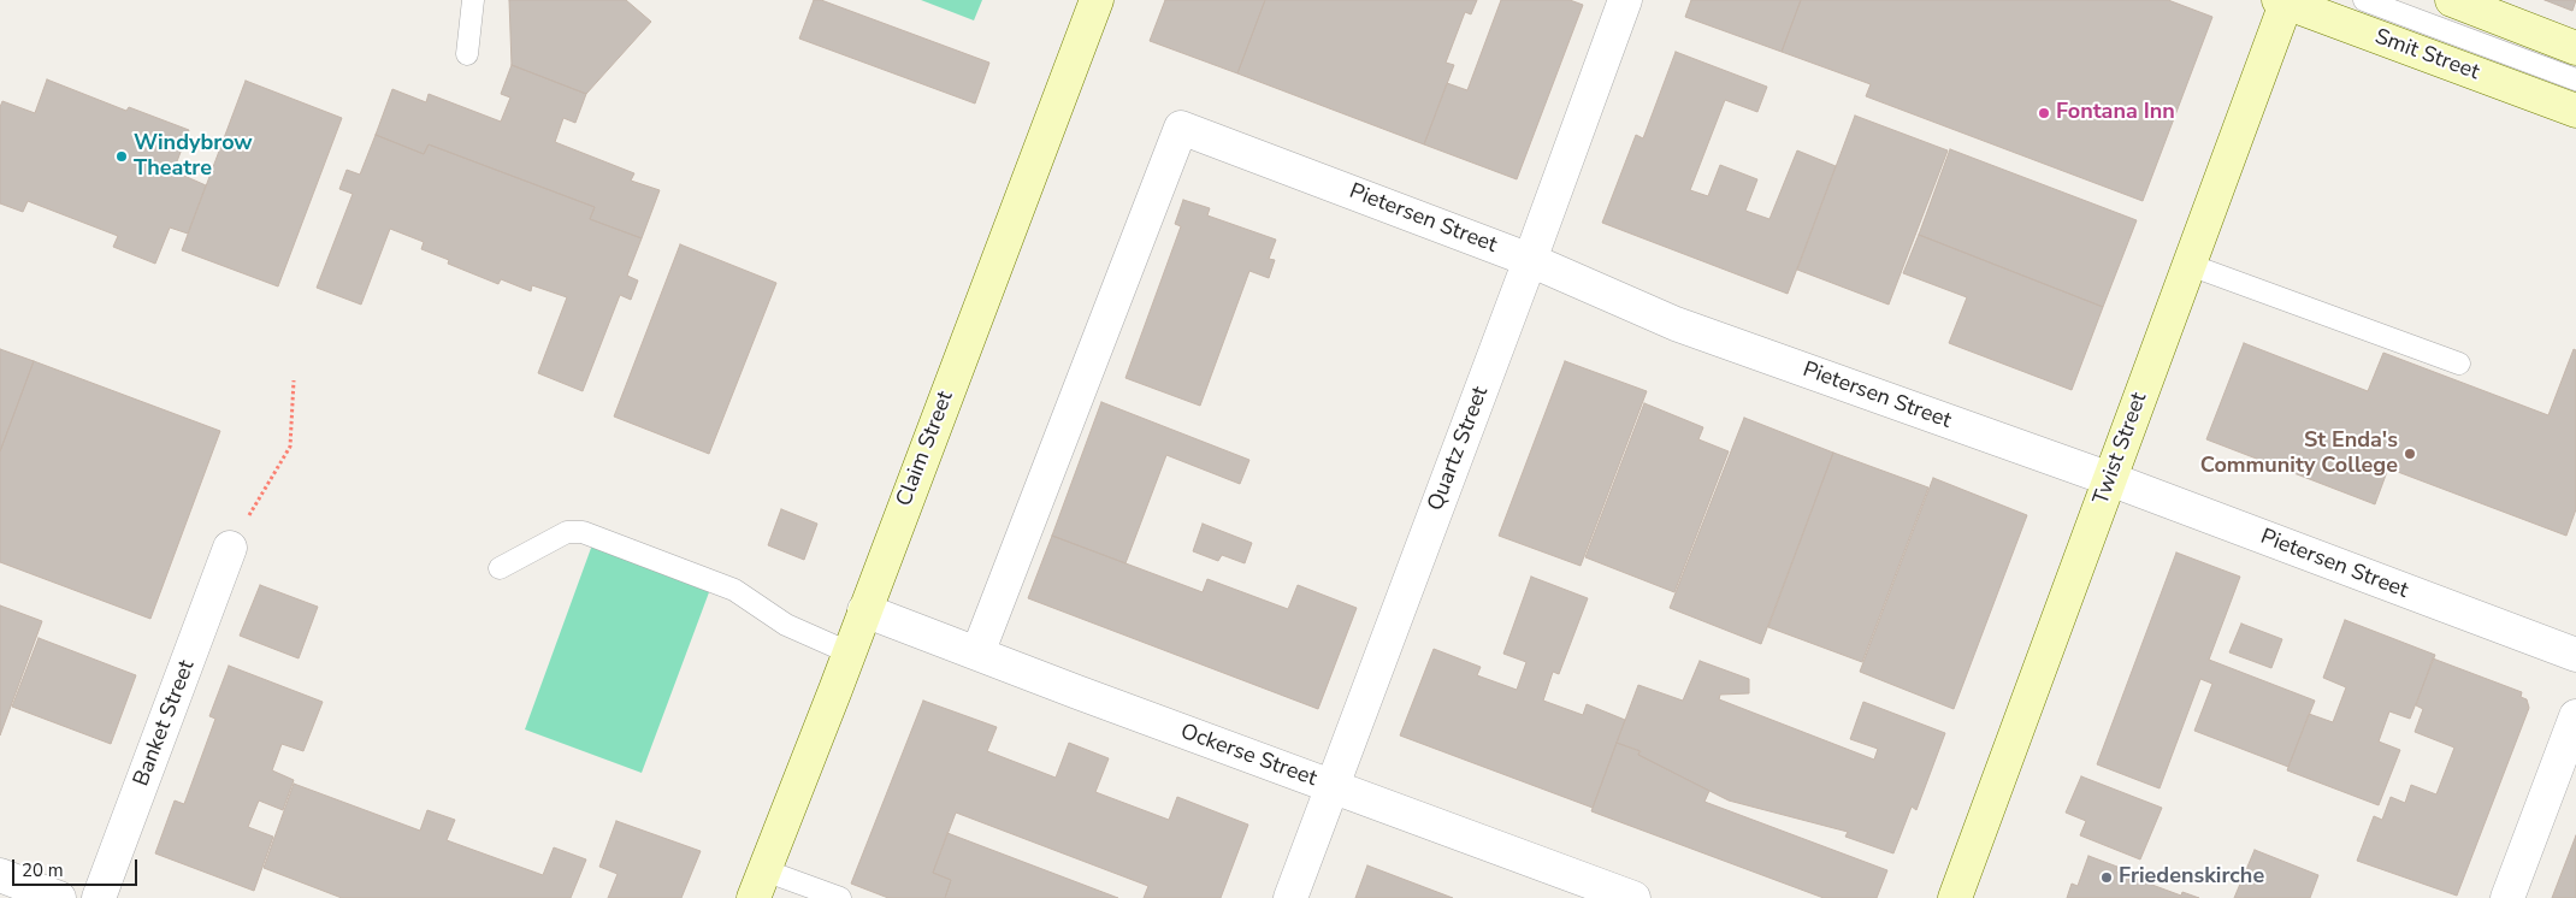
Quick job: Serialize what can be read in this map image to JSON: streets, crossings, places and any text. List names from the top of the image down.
{
  "streets": {
    "street": [
      "Smit Street",
      "Pietersen Street",
      "Claim Street",
      "Quartz Street",
      "Twist Street",
      "Banket Street",
      "Ockerse Street"
    ]
  },
  "crossings": [
    ["Smit Street", "Twist Street"],
    ["Pietersen Street", "Quartz Street"],
    ["Pietersen Street", "Twist Street"],
    ["Pietersen Street", "Ockerse Street"],
    ["Claim Street", "Ockerse Street"],
    ["Quartz Street", "Ockerse Street"]
  ],
  "places": [
    "Fontana Inn",
    "Windybrow Theatre",
    "St Enda's Community College",
    "Friedenskirche"
  ],
  "scale_bar": "20 m"
}
